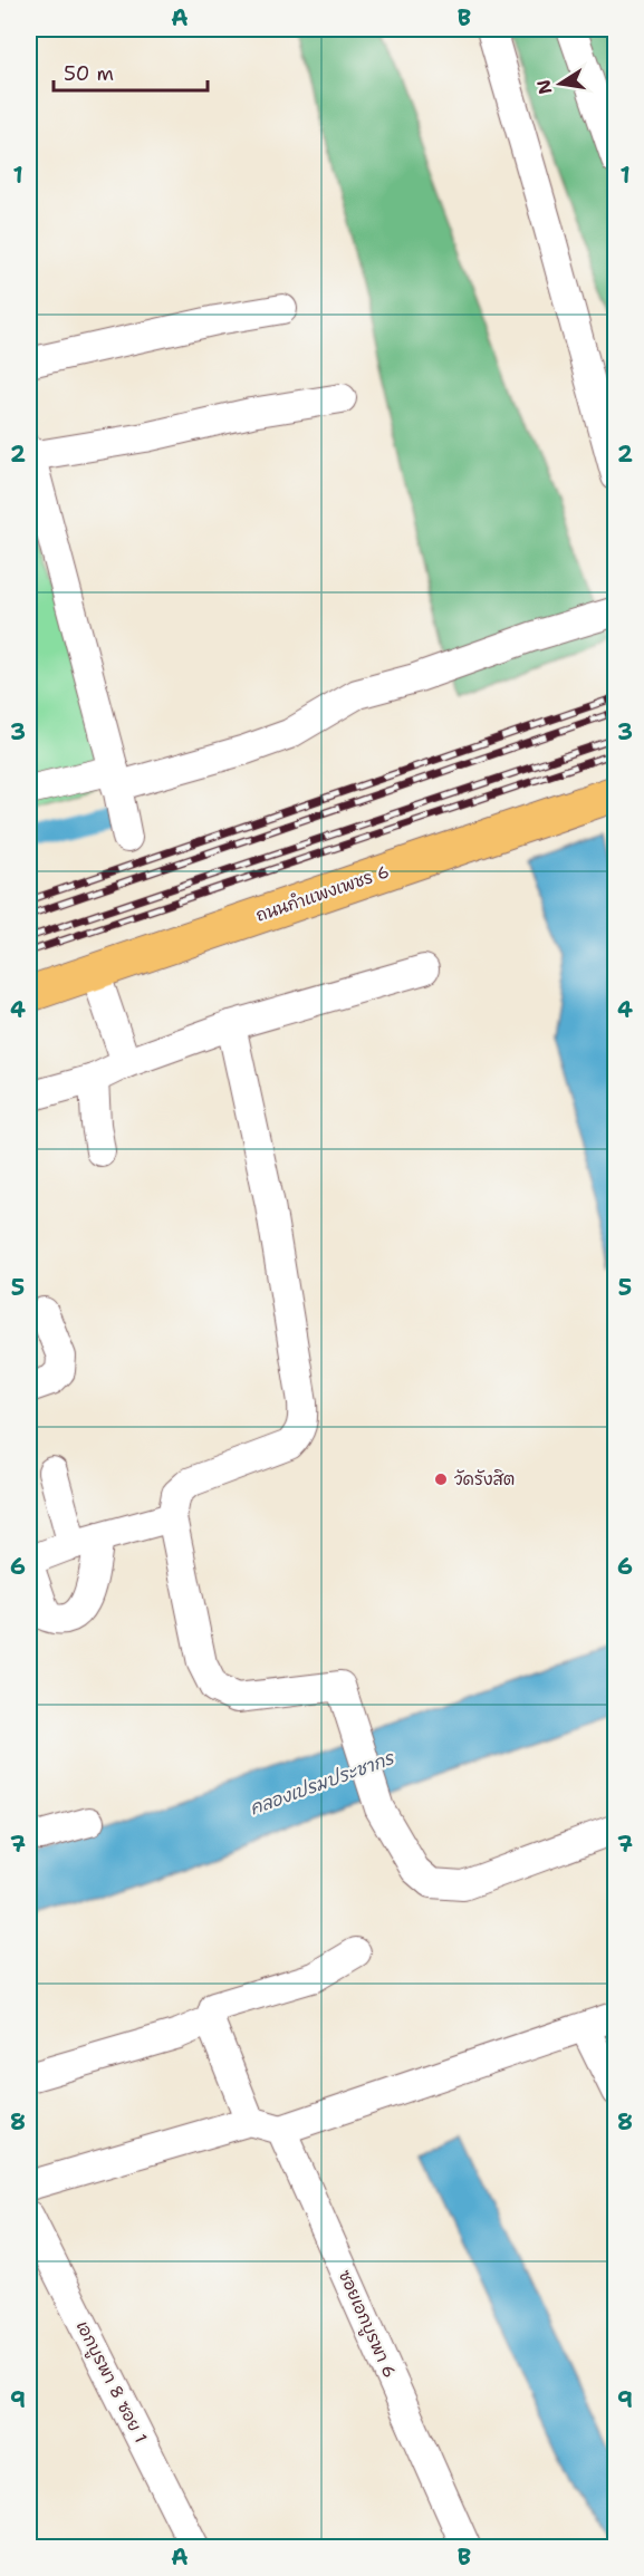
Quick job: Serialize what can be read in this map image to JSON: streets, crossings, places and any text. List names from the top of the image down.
{
  "streets": {
    "main road": ["ถนนกำแพงเพชร 6"],
    "street": ["ซอยเอกบูรพา 6", "เอกบูรพา 8 ซอย 1"]
  },
  "water": ["คลองเปรมประชากร"],
  "places": ["วัดรังสิต"],
  "scale_bar": "50 m",
  "north": "left",
  "grid": {
    "columns": ["A", "B"],
    "rows": [
      "1",
      "2",
      "3",
      "4",
      "5",
      "6",
      "7",
      "8",
      "9"
    ]
  }
}
